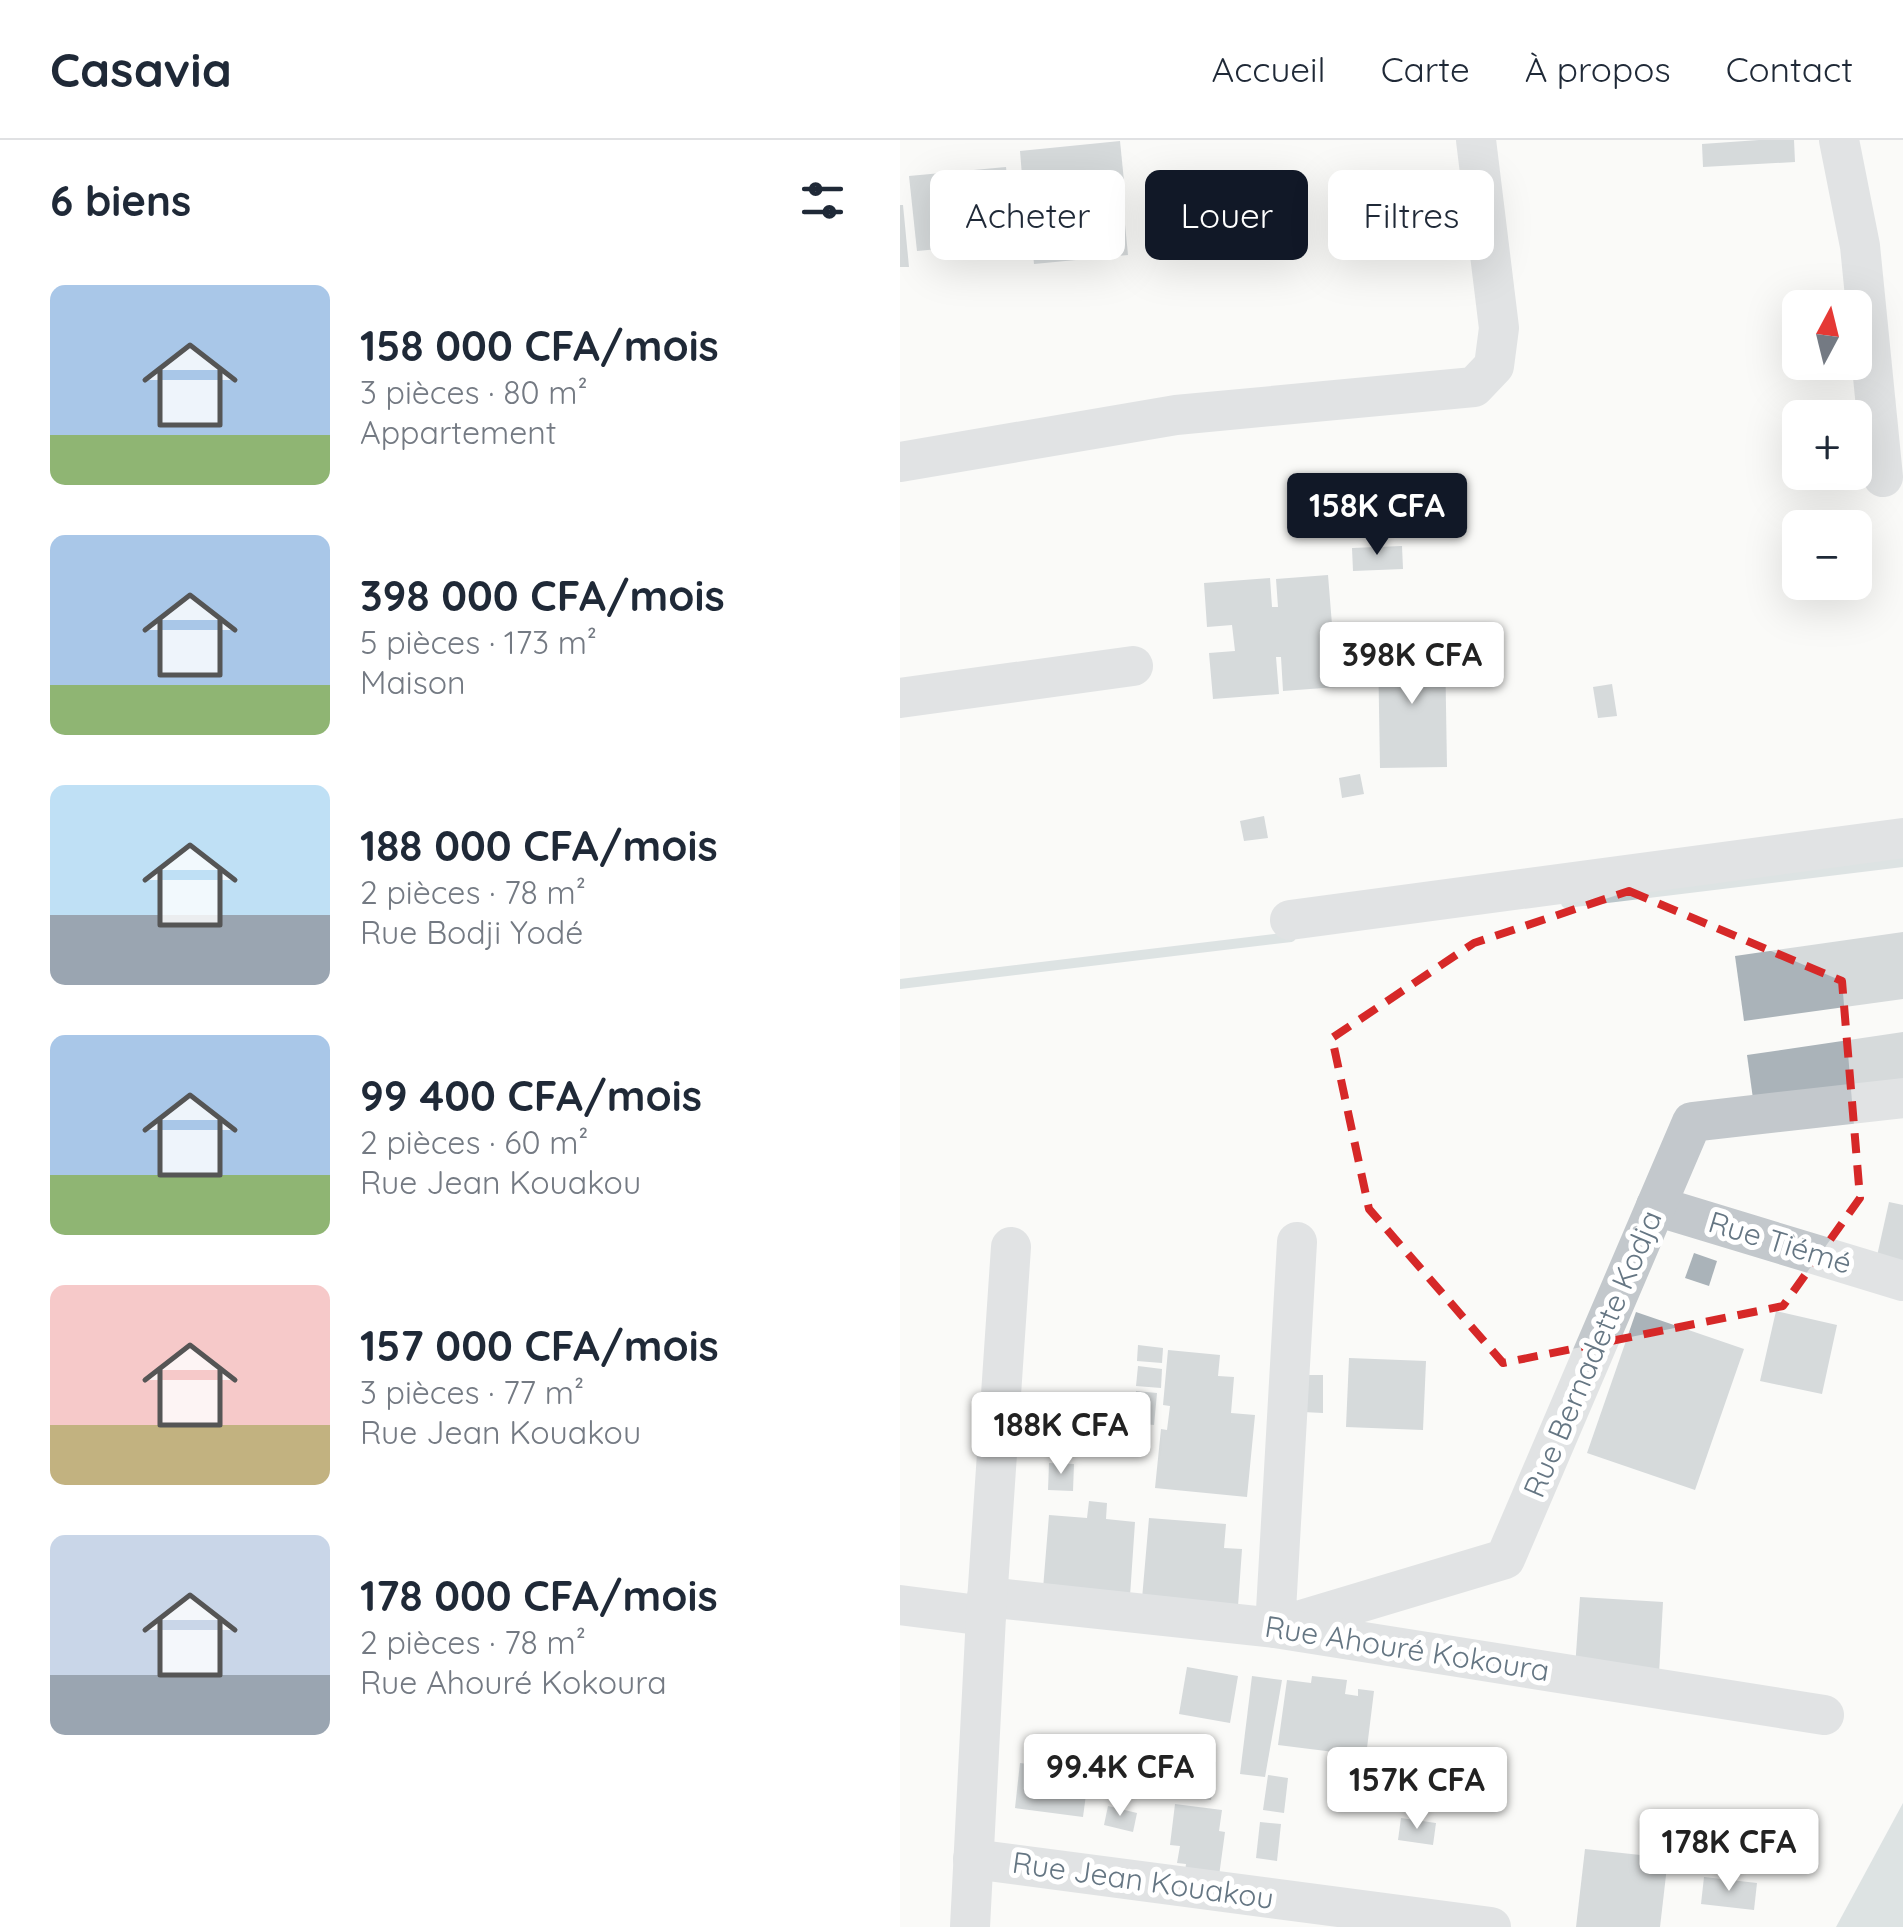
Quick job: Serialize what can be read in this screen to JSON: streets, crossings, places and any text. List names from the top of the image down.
{
  "streets": {
    "street": [
      "Rue Tiémé",
      "Rue Bernadette Kodja",
      "Rue Ahouré Kokoura",
      "Rue Jean Kouakou"
    ]
  },
  "crossings": [
    ["Rue Tiémé", "Rue Bernadette Kodja"],
    ["Rue Bernadette Kodja", "Rue Ahouré Kokoura"]
  ],
  "north": "top",
  "page": {
    "header": "Casavia",
    "nav": [
      "Accueil",
      "Carte",
      "À propos",
      "Contact"
    ],
    "heading": "6 biens",
    "chip": ["Acheter", "Louer", "Filtres"],
    "list": [
      {
        "name": "158 000 CFA/mois",
        "note": "3 pièces · 80 m² · Appartement"
      },
      {
        "name": "398 000 CFA/mois",
        "note": "5 pièces · 173 m² · Maison"
      },
      {
        "name": "188 000 CFA/mois",
        "note": "2 pièces · 78 m² · Rue Bodji Yodé"
      },
      {
        "name": "99 400 CFA/mois",
        "note": "2 pièces · 60 m² · Rue Jean Kouakou"
      },
      {
        "name": "157 000 CFA/mois",
        "note": "3 pièces · 77 m² · Rue Jean Kouakou"
      },
      {
        "name": "178 000 CFA/mois",
        "note": "2 pièces · 78 m² · Rue Ahouré Kokoura"
      }
    ],
    "map_buttons": ["+", "−"],
    "price": [
      "158K CFA",
      "398K CFA",
      "188K CFA",
      "99.4K CFA",
      "157K CFA",
      "178K CFA"
    ]
  }
}
